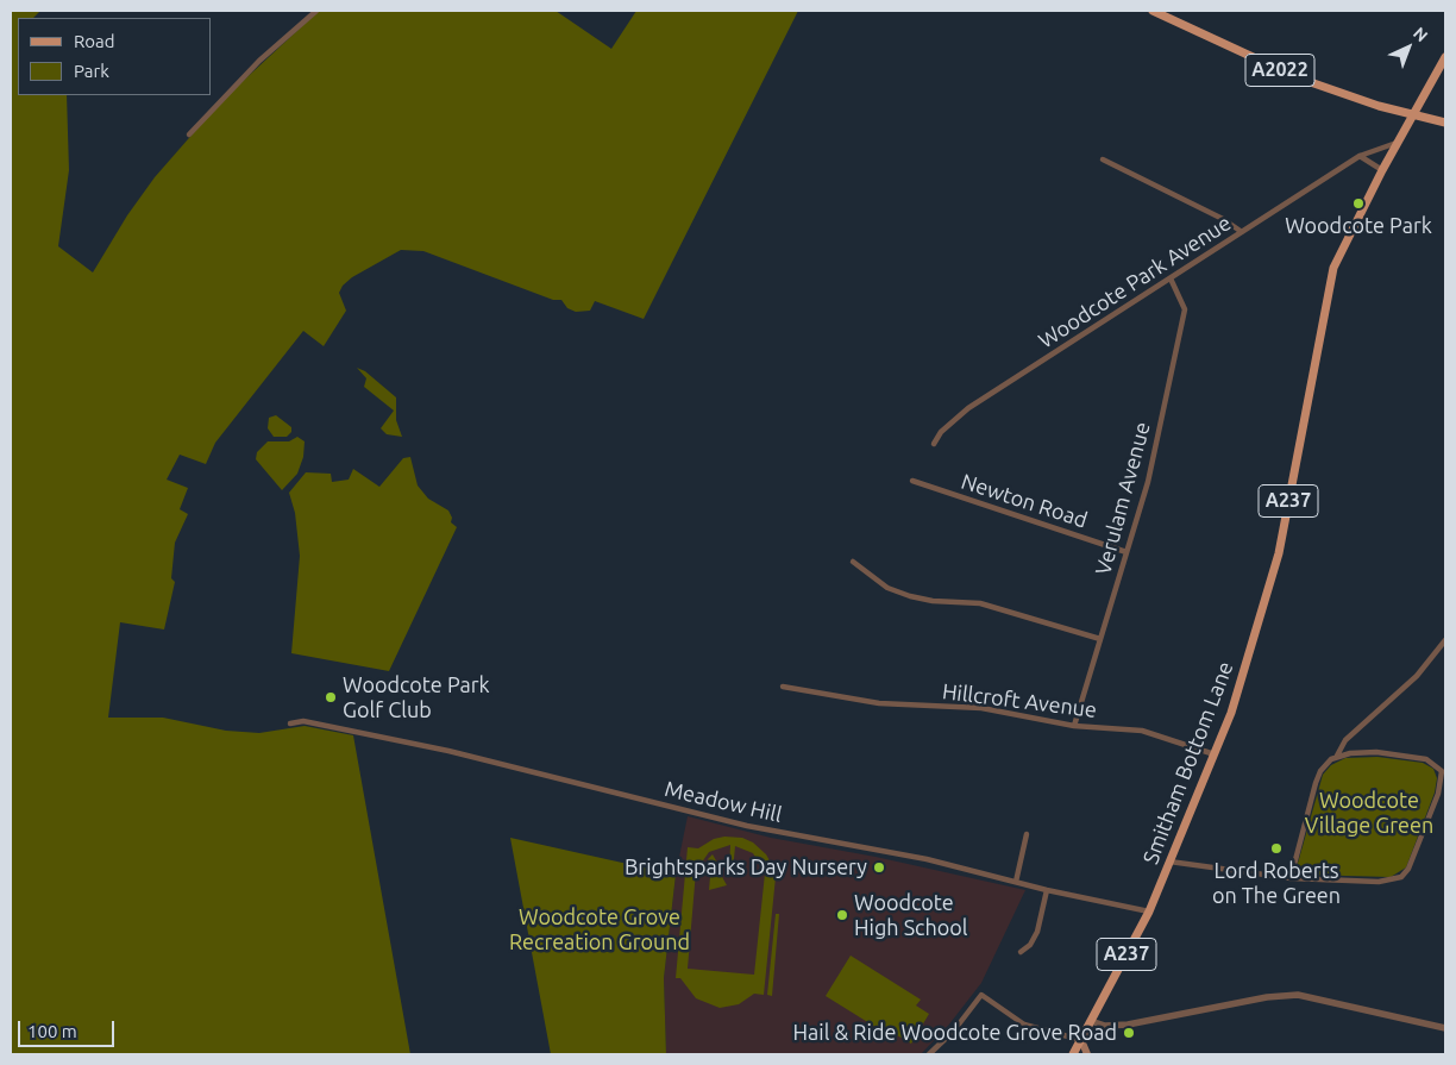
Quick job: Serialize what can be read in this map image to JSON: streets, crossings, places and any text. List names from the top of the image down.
{
  "streets": {
    "main road": ["A2022", "A237", "Smitham Bottom Lane"],
    "street": [
      "Woodcote Park Avenue",
      "Verulam Avenue",
      "Newton Road",
      "Hillcroft Avenue",
      "Meadow Hill"
    ]
  },
  "crossings": [
    ["A2022", "A237"],
    ["A2022", "Smitham Bottom Lane"],
    ["Woodcote Park Avenue", "Verulam Avenue"],
    ["Woodcote Park Avenue", "Smitham Bottom Lane"],
    ["Verulam Avenue", "Newton Road"],
    ["Verulam Avenue", "Hillcroft Avenue"],
    ["A237", "Smitham Bottom Lane"],
    ["Hillcroft Avenue", "Smitham Bottom Lane"],
    ["Smitham Bottom Lane", "Meadow Hill"]
  ],
  "parks": ["Woodcote Village Green", "Woodcote Grove Recreation Ground"],
  "places": [
    "Woodcote Park",
    "Woodcote Park Golf Club",
    "Lord Roberts on The Green",
    "Brightsparks Day Nursery",
    "Woodcote High School",
    "Hail & Ride Woodcote Grove Road"
  ],
  "legend": ["Road", "Park"],
  "scale_bar": "100 m",
  "north": "top right"
}
